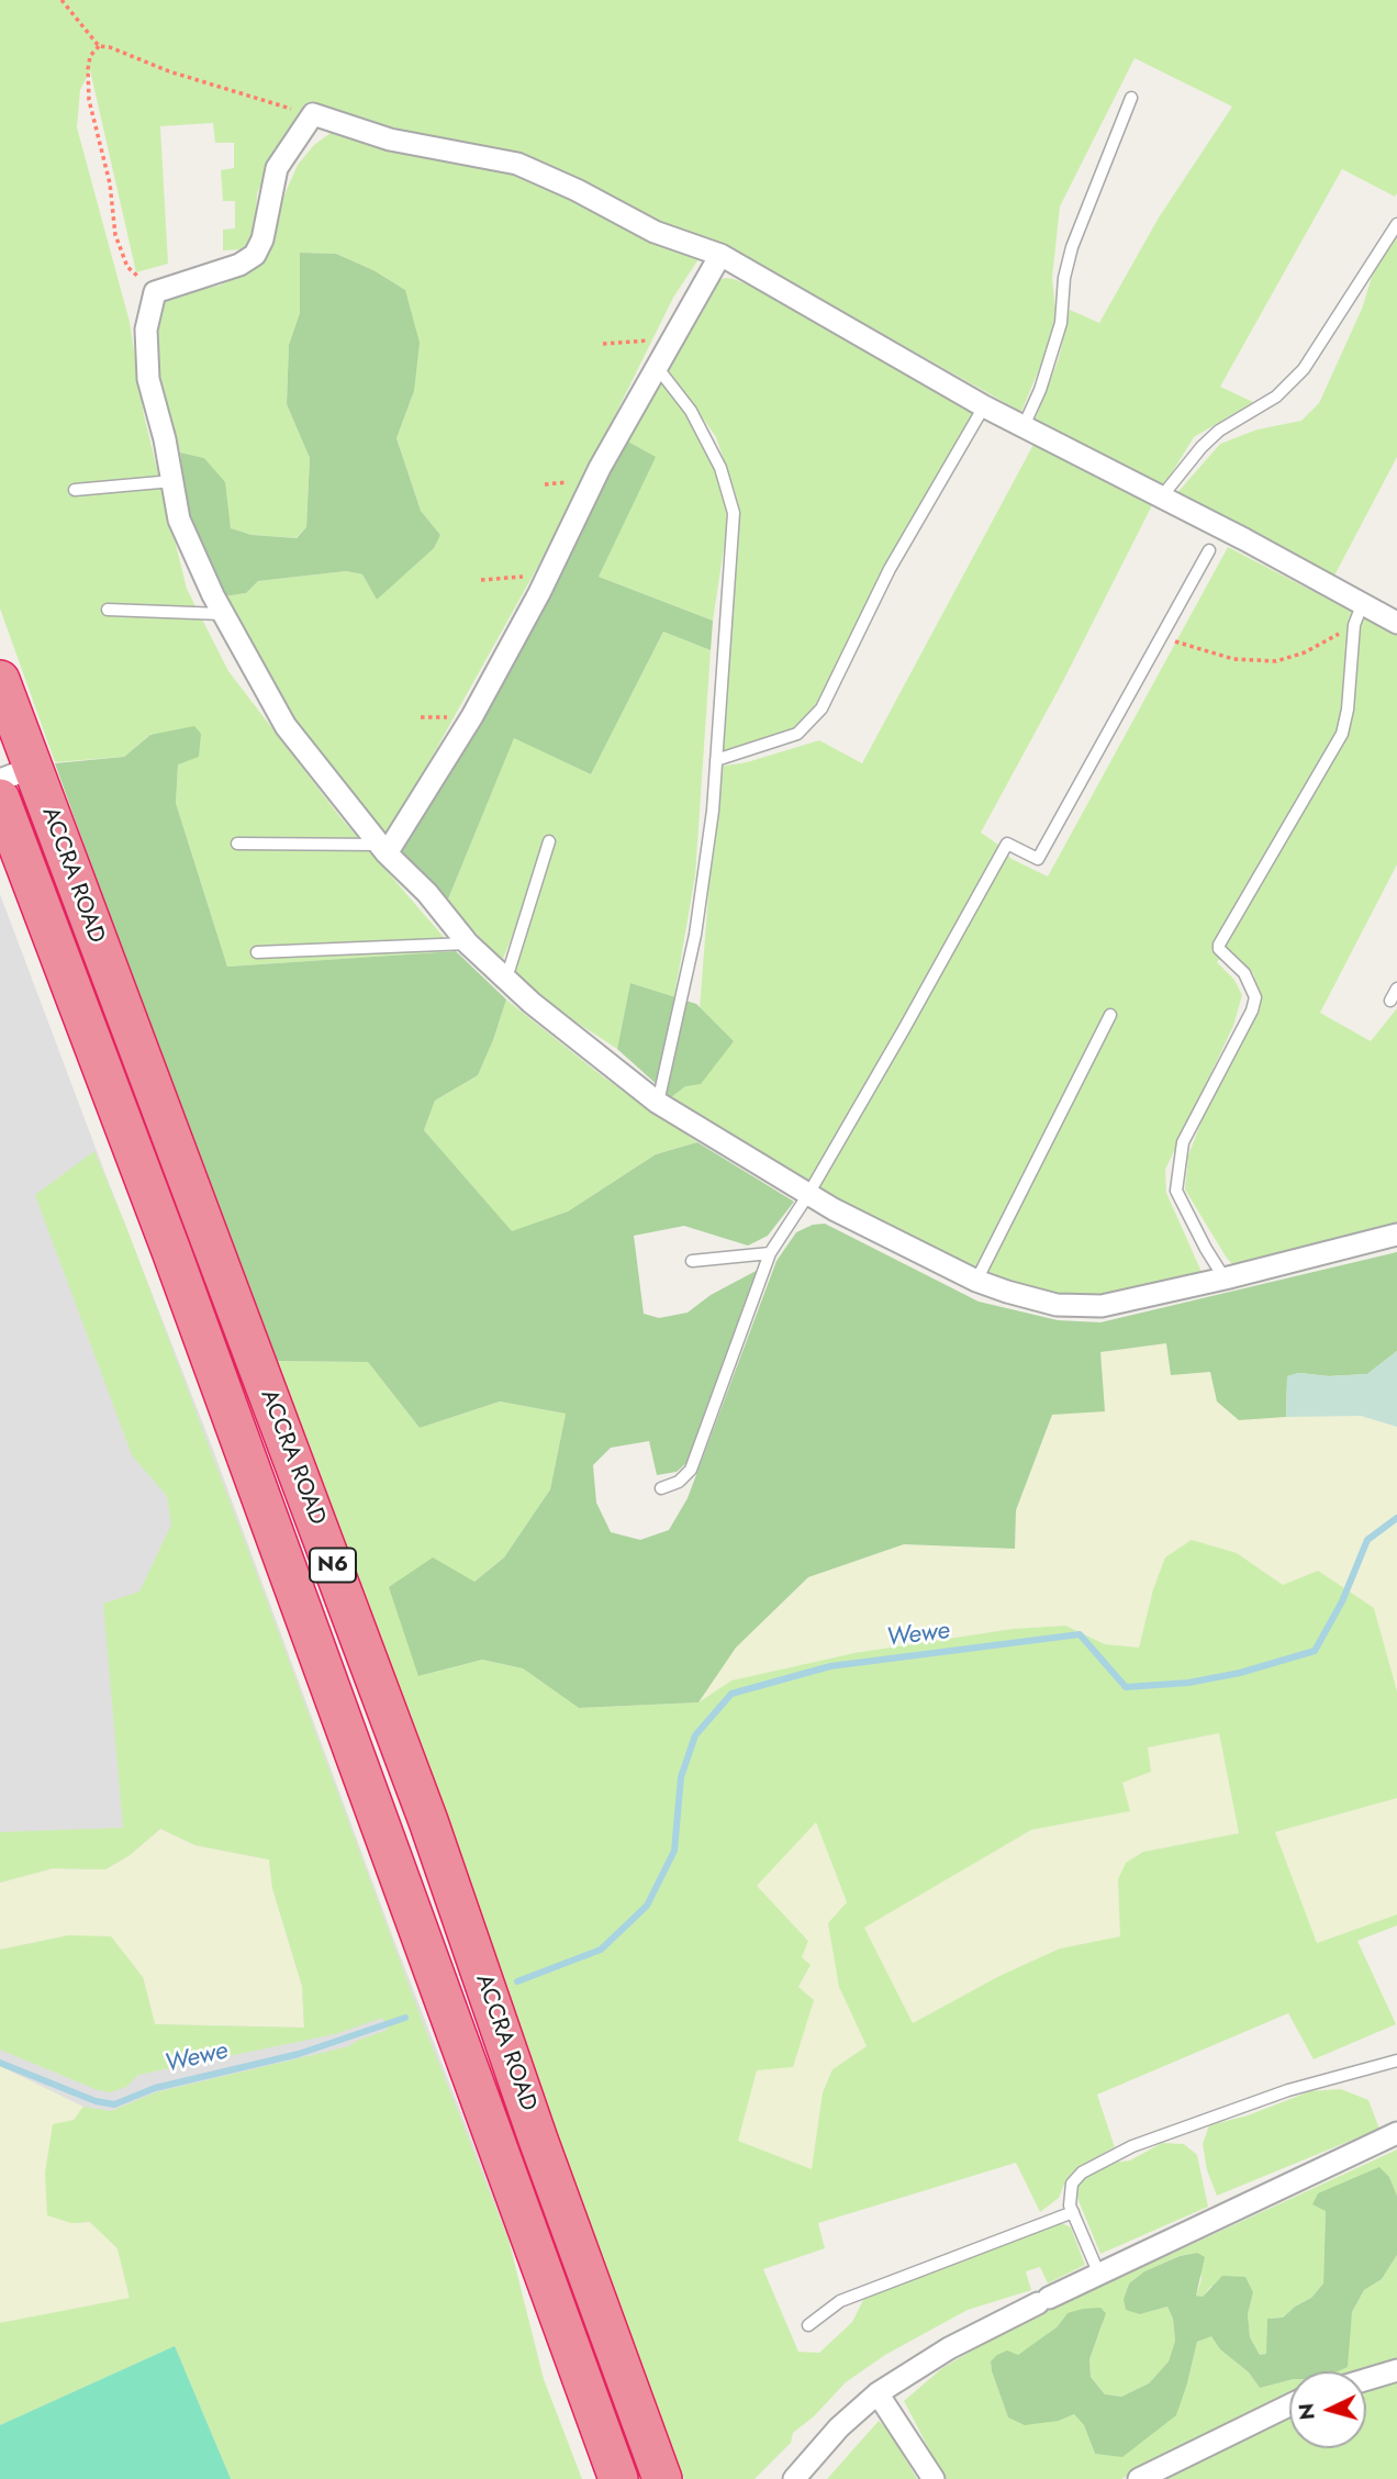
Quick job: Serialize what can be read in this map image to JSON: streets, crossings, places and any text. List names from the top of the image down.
{
  "streets": {
    "highway": ["ACCRA ROAD", "N6"]
  },
  "water": ["Wewe"],
  "north": "left"
}
